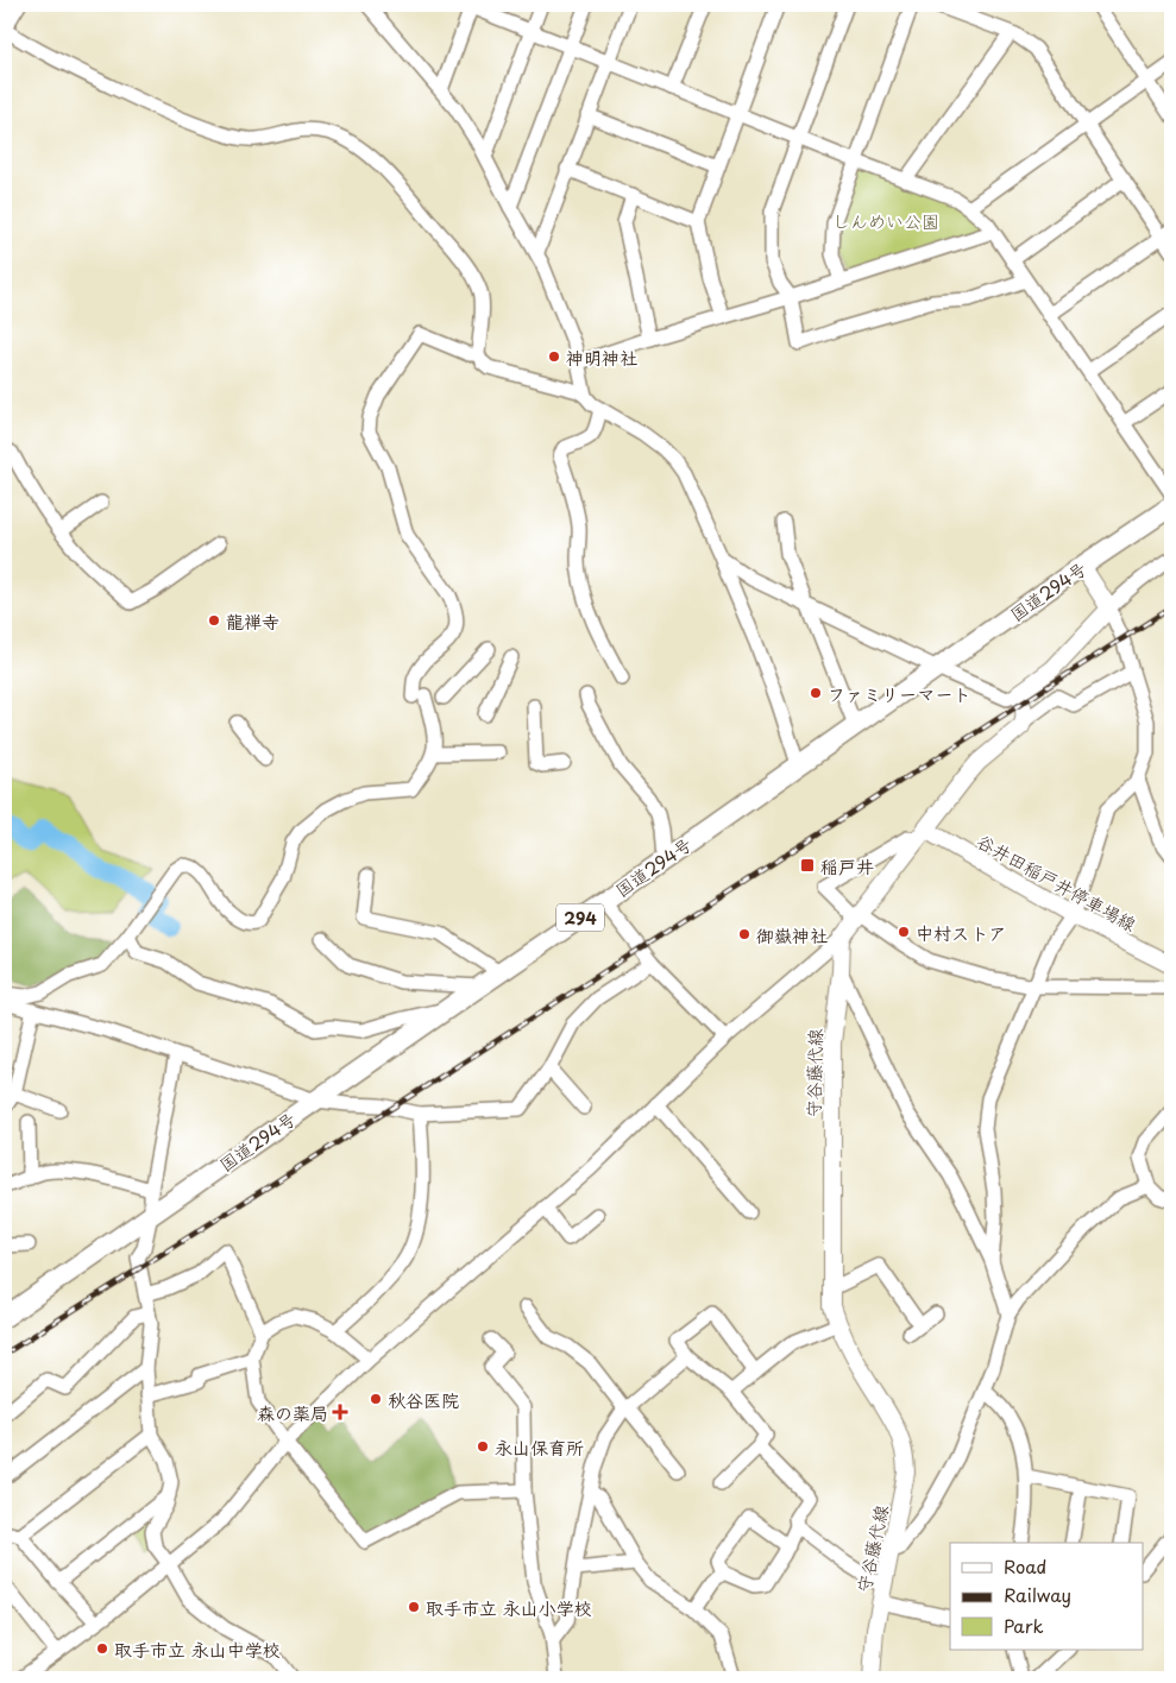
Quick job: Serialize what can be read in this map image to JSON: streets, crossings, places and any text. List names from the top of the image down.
{
  "streets": {
    "highway": ["国道294号", "294"],
    "main road": ["谷井田稲戸井停車場線", "守谷藤代線"]
  },
  "parks": ["しんめい公園"],
  "places": {
    "other": [
      "神明神社",
      "龍禅寺",
      "ファミリーマート",
      "中村ストア",
      "御嶽神社",
      "秋谷医院",
      "永山保育所",
      "取手市立 永山小学校",
      "取手市立 永山中学校"
    ],
    "transit": ["稲戸井"],
    "health": ["森の薬局"]
  },
  "legend": ["Road", "Railway", "Park"]
}
